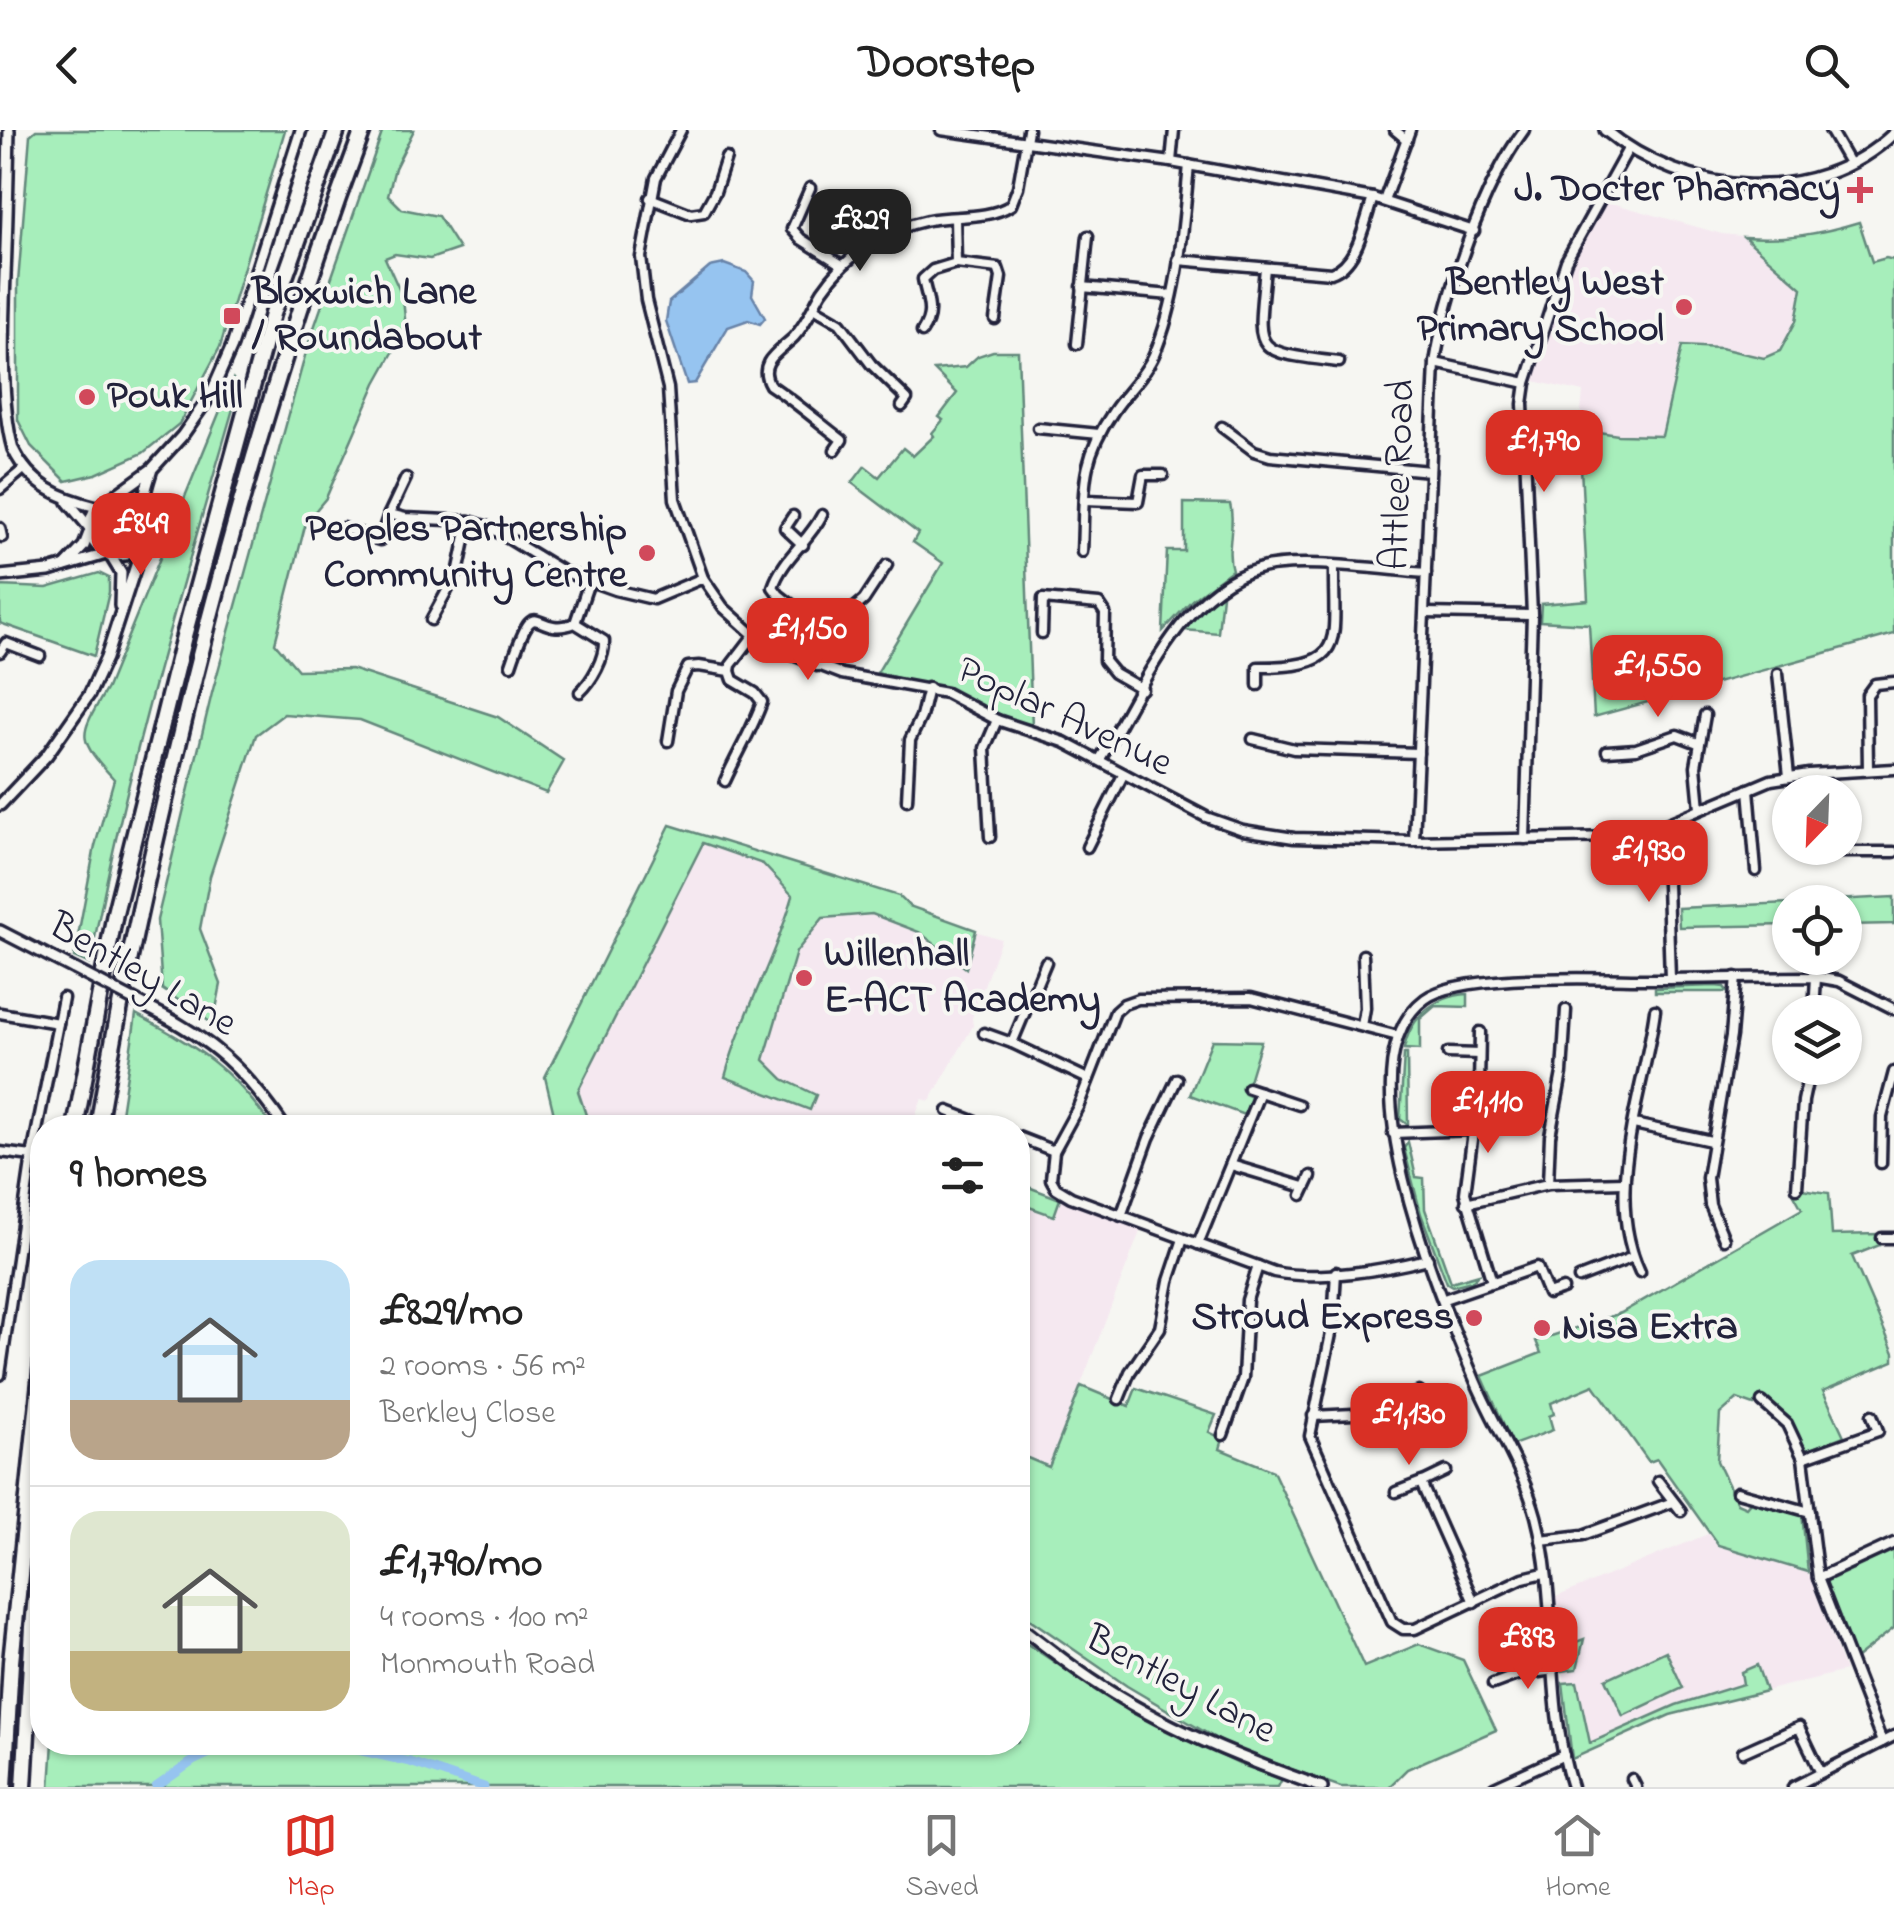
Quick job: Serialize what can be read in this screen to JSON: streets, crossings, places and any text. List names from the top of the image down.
{
  "streets": {
    "street": ["Attlee Road", "Poplar Avenue", "Bentley Lane"]
  },
  "crossings": [
    ["Attlee Road", "Poplar Avenue"]
  ],
  "places": {
    "health": ["J. Docter Pharmacy"],
    "other": [
      "Bentley West Primary School",
      "Pouk Hill",
      "Peoples Partnership Community Centre",
      "Willenhall E-ACT Academy",
      "Stroud Express",
      "Nisa Extra"
    ],
    "transit": ["Bloxwich Lane / Roundabout"]
  },
  "north": "bottom left",
  "page": {
    "header": "Doorstep",
    "price": [
      "£829",
      "£1,790",
      "£849",
      "£1,150",
      "£1,550",
      "£1,930",
      "£1,110",
      "£1,130",
      "£893"
    ],
    "heading": "9 homes",
    "list": [
      {
        "name": "£829/mo",
        "note": "2 rooms · 56 m² · Berkley Close"
      },
      {
        "name": "£1,790/mo",
        "note": "4 rooms · 100 m² · Monmouth Road"
      }
    ],
    "tabs": ["Map", "Saved", "Home"]
  }
}
